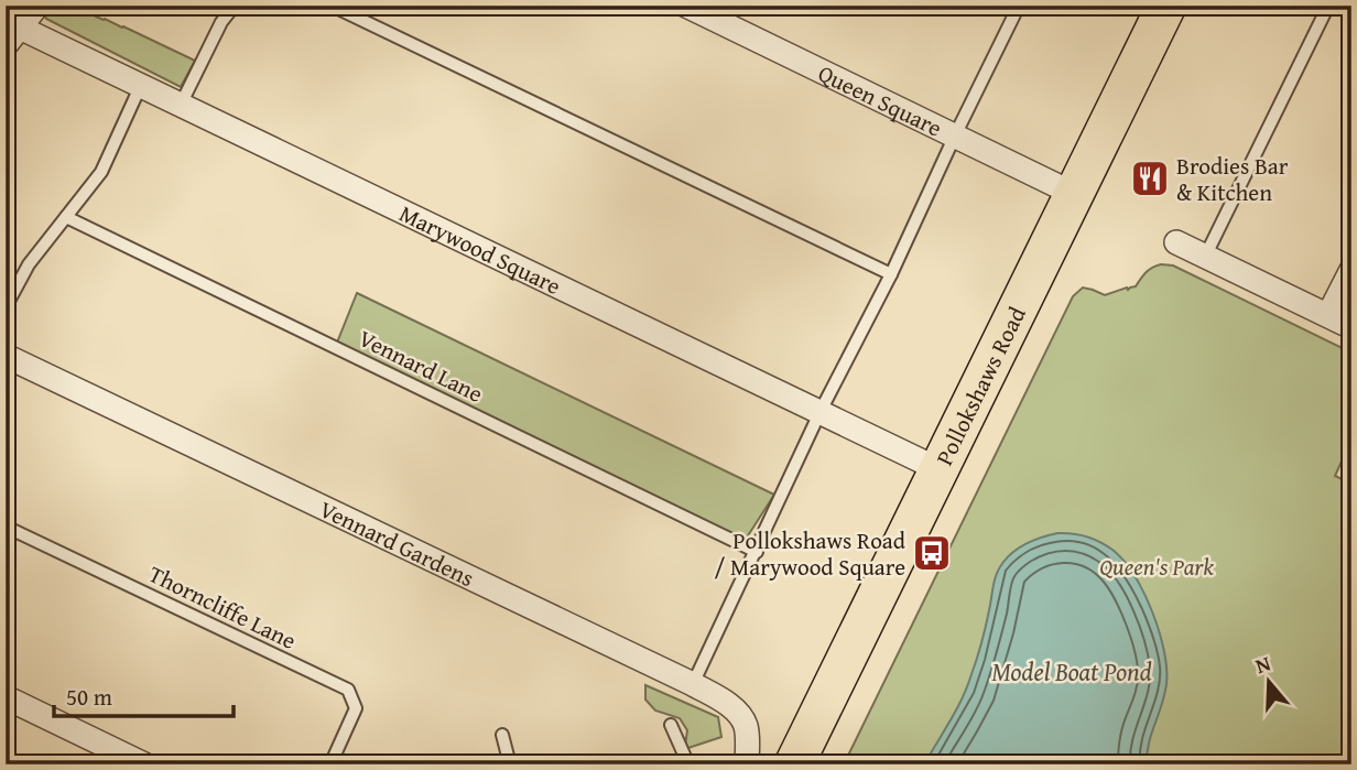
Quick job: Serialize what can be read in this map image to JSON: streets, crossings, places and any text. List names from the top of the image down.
{
  "streets": {
    "main road": ["Pollokshaws Road"],
    "street": ["Queen Square", "Marywood Square", "Vennard Gardens"],
    "lane": ["Vennard Lane", "Thorncliffe Lane"]
  },
  "crossings": [
    ["Queen Square", "Pollokshaws Road"],
    ["Marywood Square", "Pollokshaws Road"]
  ],
  "water": ["Model Boat Pond"],
  "parks": ["Queen's Park"],
  "places": {
    "restaurant": ["Brodies Bar & Kitchen"],
    "bus stop": ["Pollokshaws Road / Marywood Square"]
  },
  "scale_bar": "50 m",
  "north": "top"
}
